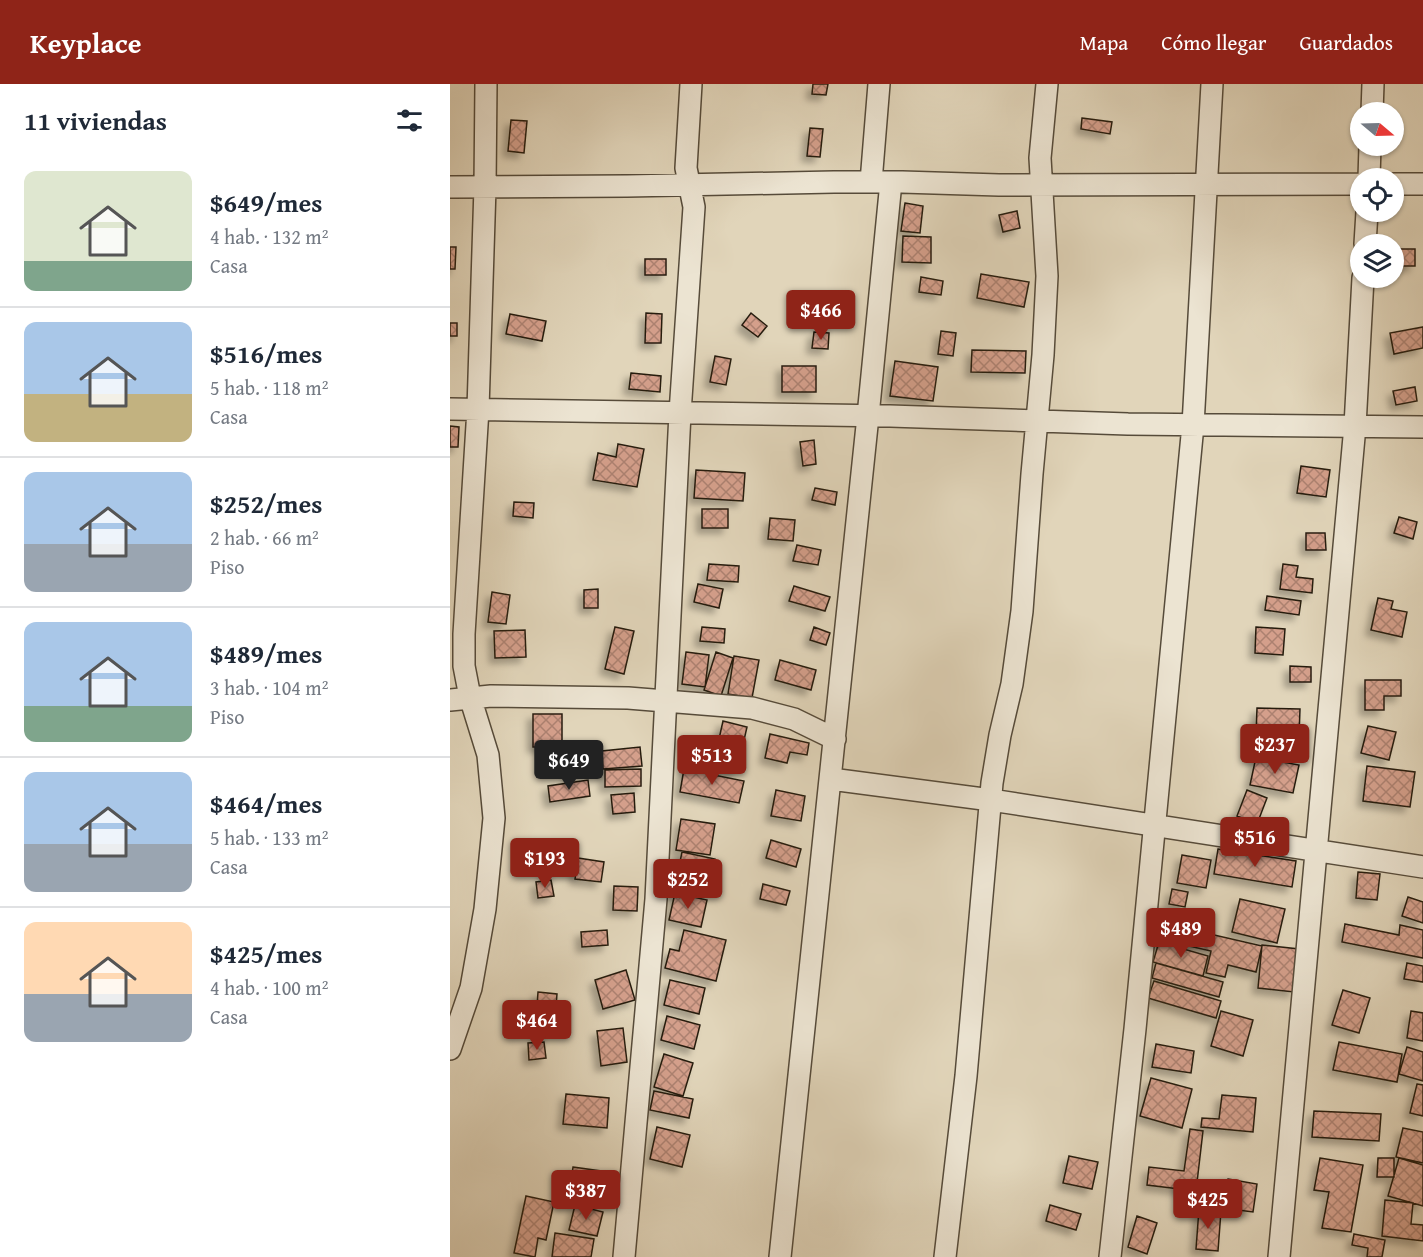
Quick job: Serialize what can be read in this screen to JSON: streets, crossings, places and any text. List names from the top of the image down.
{
  "north": "right",
  "page": {
    "header": "Keyplace",
    "nav": ["Mapa", "Cómo llegar", "Guardados"],
    "heading": "11 viviendas",
    "list": [
      {
        "name": "$649/mes",
        "note": "4 hab. · 132 m² · Casa"
      },
      {
        "name": "$516/mes",
        "note": "5 hab. · 118 m² · Casa"
      },
      {
        "name": "$252/mes",
        "note": "2 hab. · 66 m² · Piso"
      },
      {
        "name": "$489/mes",
        "note": "3 hab. · 104 m² · Piso"
      },
      {
        "name": "$464/mes",
        "note": "5 hab. · 133 m² · Casa"
      },
      {
        "name": "$425/mes",
        "note": "4 hab. · 100 m² · Casa"
      }
    ],
    "price": [
      "$466",
      "$237",
      "$513",
      "$649",
      "$516",
      "$193",
      "$252",
      "$489",
      "$464",
      "$387",
      "$425"
    ]
  }
}
